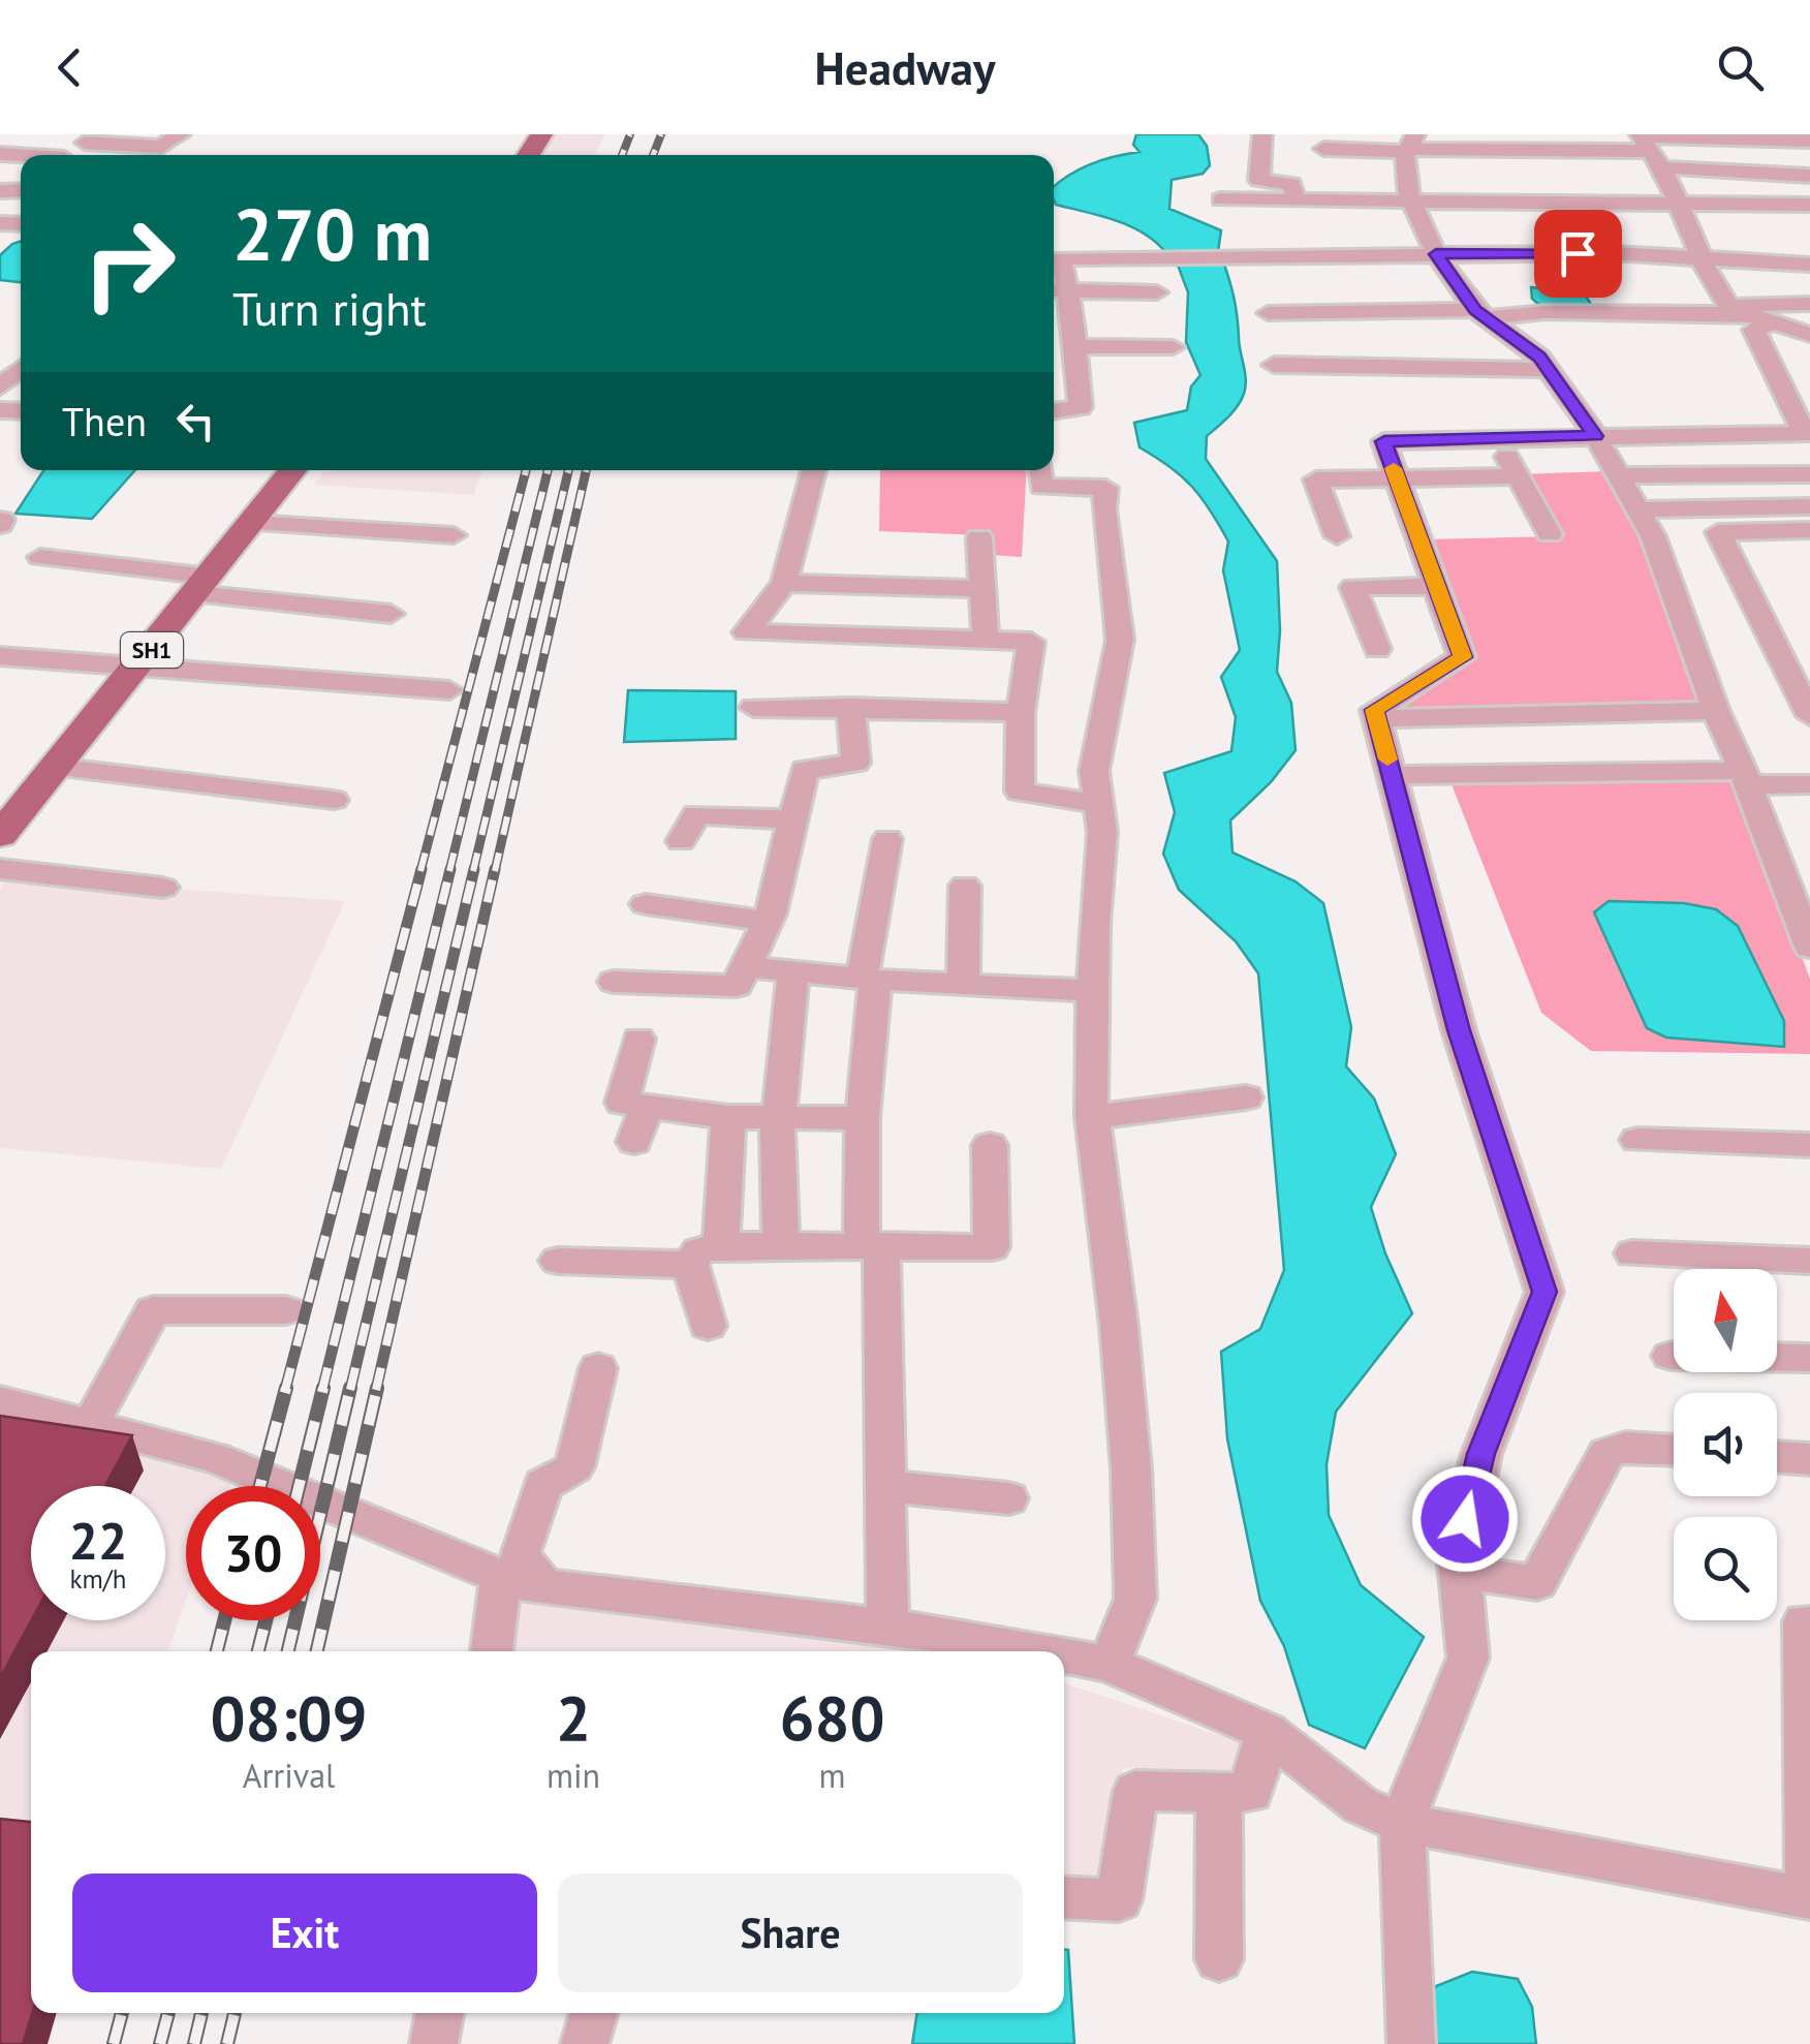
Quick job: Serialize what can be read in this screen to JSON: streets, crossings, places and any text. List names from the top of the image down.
{
  "streets": {
    "main road": ["SH1"]
  },
  "north": "top",
  "page": {
    "header": "Headway",
    "turn": ["270 m", "Turn right"],
    "then": "Then",
    "speed": "22 km/h",
    "limit": "30",
    "eta": [
      "08:09",
      "Arrival",
      "2",
      "min",
      "680",
      "m"
    ],
    "buttons": ["Exit", "Share"]
  }
}
